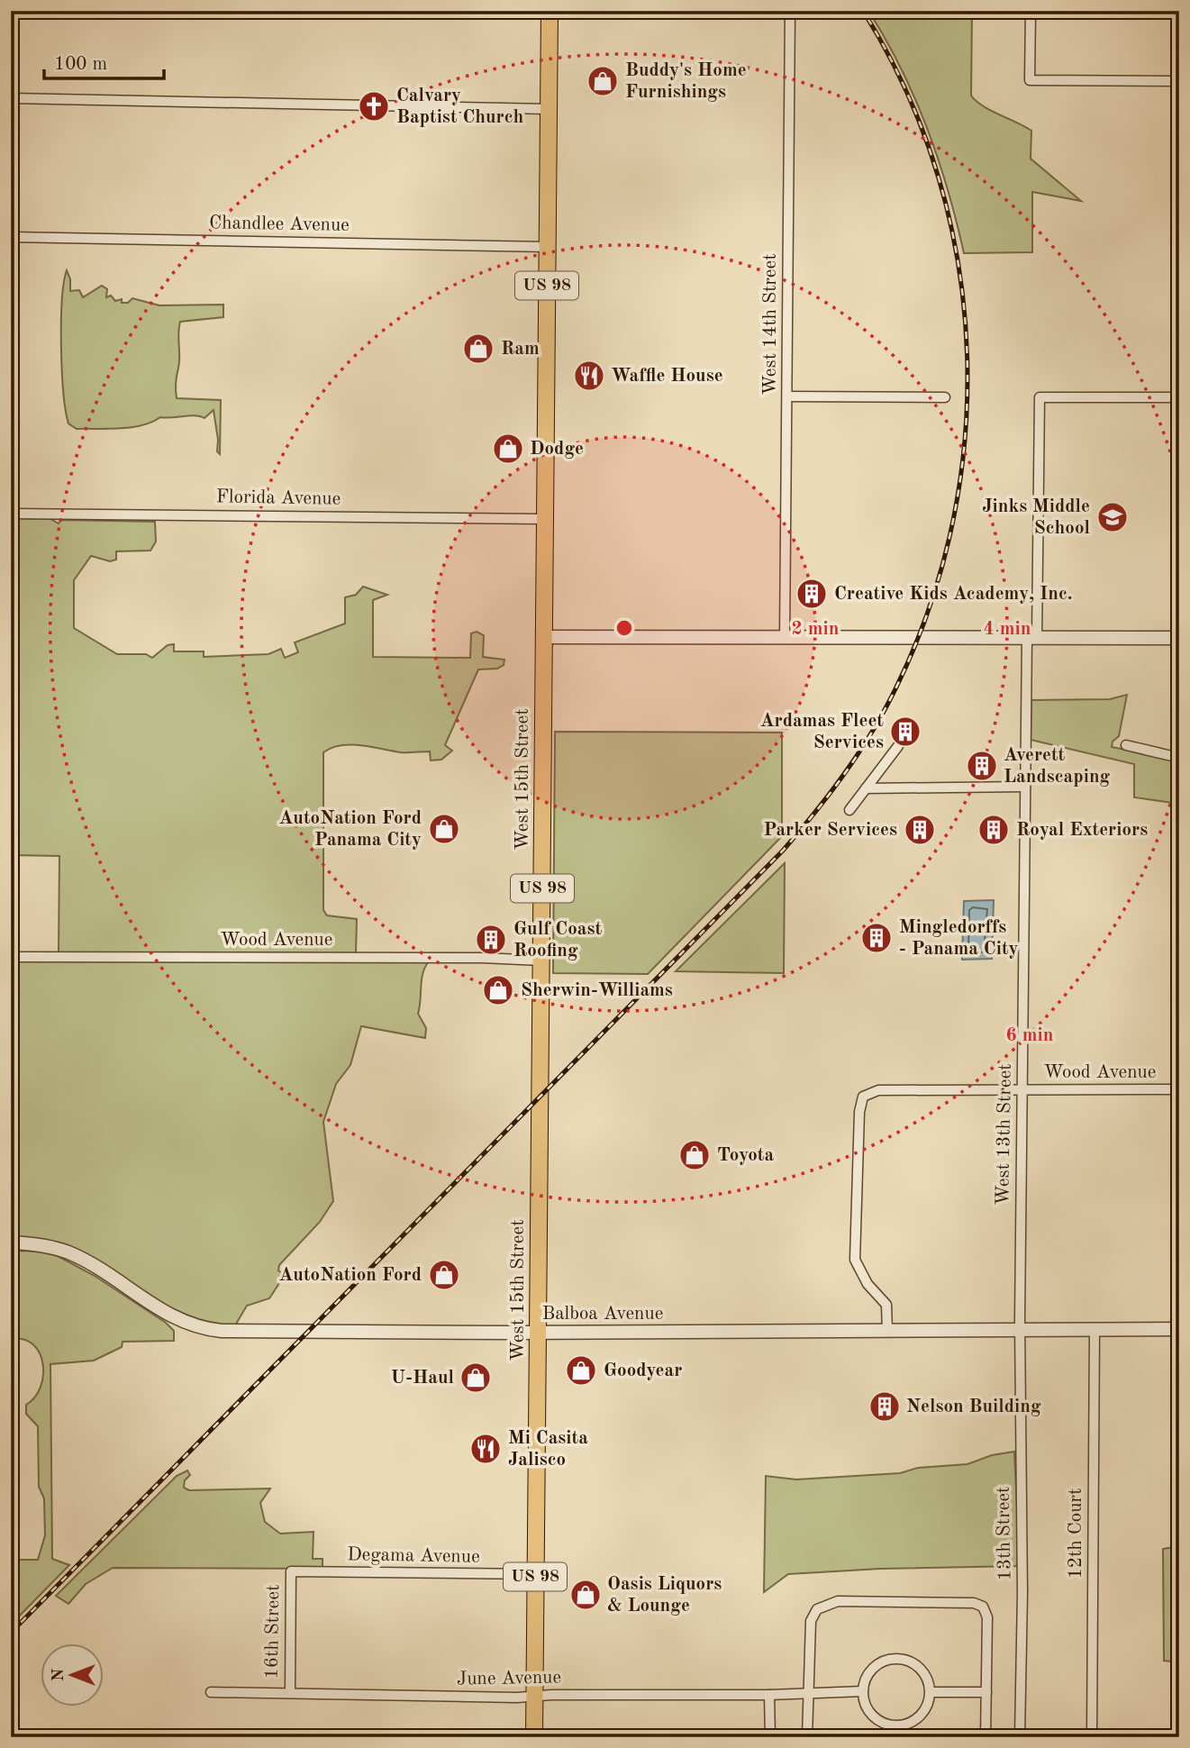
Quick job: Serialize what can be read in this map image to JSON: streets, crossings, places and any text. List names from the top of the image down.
{
  "streets": {
    "highway": ["US 98", "West 15th Street"],
    "street": [
      "Chandlee Avenue",
      "West 14th Street",
      "Florida Avenue",
      "Wood Avenue",
      "West 13th Street",
      "Balboa Avenue",
      "13th Street",
      "12th Court",
      "Degama Avenue",
      "16th Street",
      "June Avenue"
    ]
  },
  "crossings": [
    ["Chandlee Avenue", "West 15th Street"],
    ["Florida Avenue", "West 15th Street"],
    ["West 15th Street", "Wood Avenue"],
    ["West 15th Street", "Balboa Avenue"],
    ["West 15th Street", "Degama Avenue"],
    ["West 15th Street", "June Avenue"],
    ["Wood Avenue", "West 13th Street"],
    ["Wood Avenue", "Balboa Avenue"],
    ["West 13th Street", "Balboa Avenue"],
    ["West 13th Street", "13th Street"],
    ["Balboa Avenue", "13th Street"],
    ["Balboa Avenue", "12th Court"],
    ["Degama Avenue", "16th Street"],
    ["16th Street", "June Avenue"]
  ],
  "places": {
    "shop": [
      "Buddy's Home Furnishings",
      "Ram",
      "Dodge",
      "AutoNation Ford Panama City",
      "Sherwin-Williams",
      "Toyota",
      "AutoNation Ford",
      "Goodyear",
      "U-Haul",
      "Oasis Liquors & Lounge"
    ],
    "church": ["Calvary Baptist Church"],
    "restaurant": ["Waffle House", "Mi Casita Jalisco"],
    "school or university": ["Jinks Middle School"],
    "building": [
      "Creative Kids Academy, Inc.",
      "Ardamas Fleet Services",
      "Averett Landscaping",
      "Parker Services",
      "Royal Exteriors",
      "Mingledorffs - Panama City",
      "Gulf Coast Roofing",
      "Nelson Building"
    ]
  },
  "scale_bar": "100 m",
  "north": "left",
  "rings": ["2 min", "4 min", "6 min"]
}
